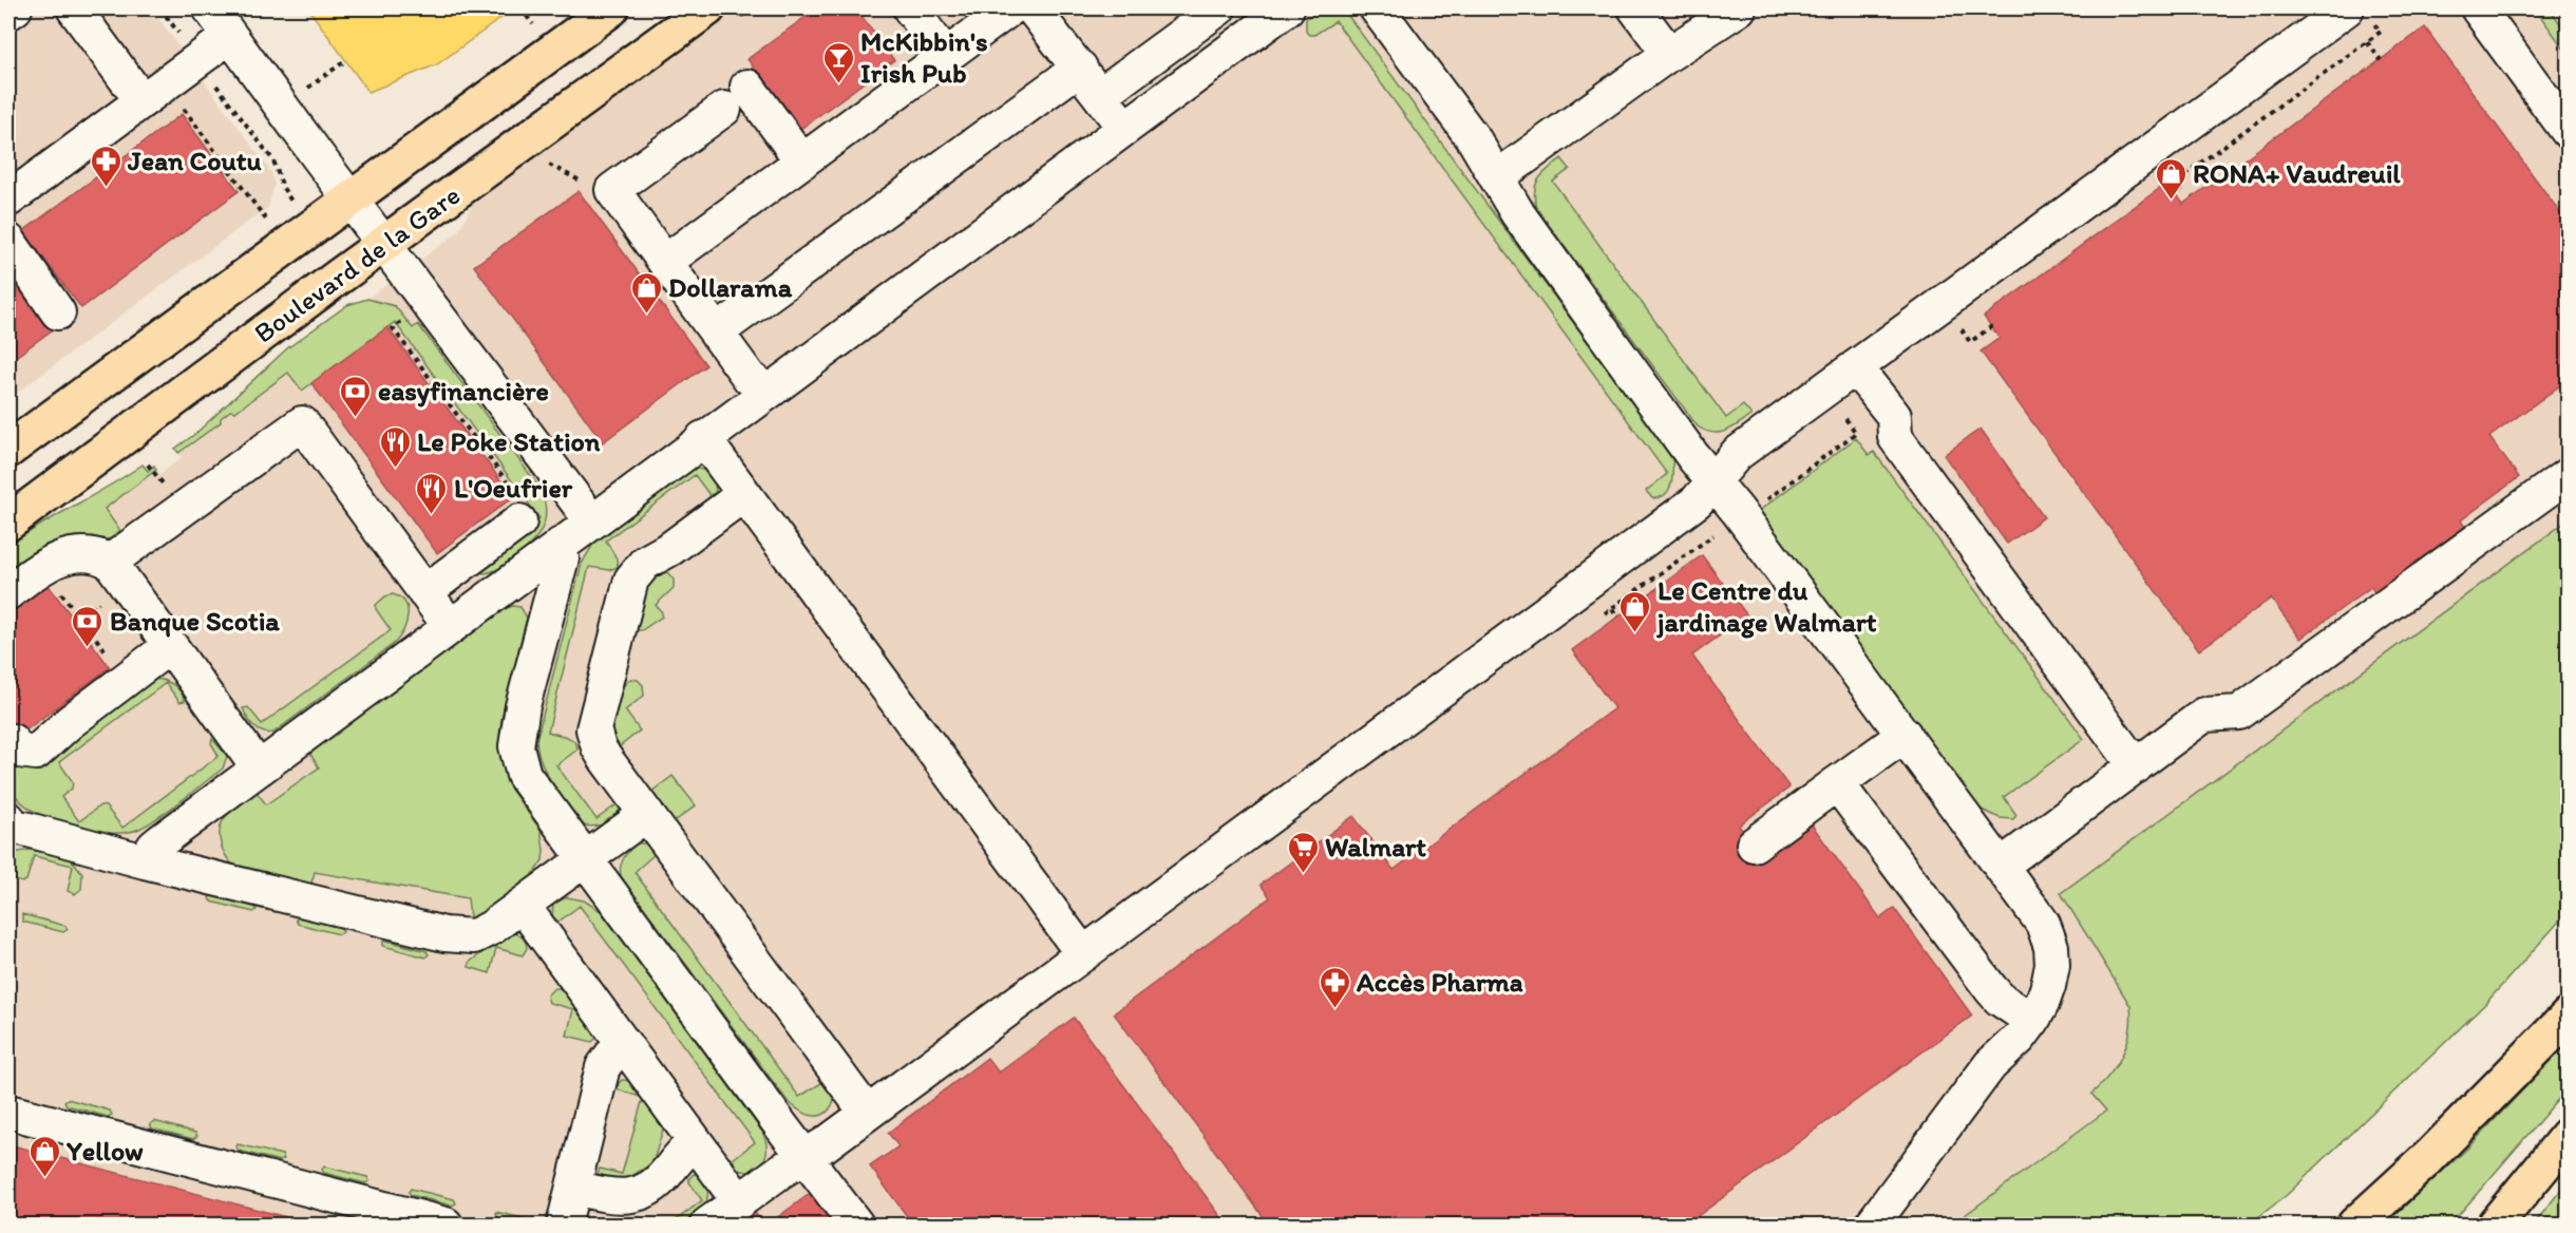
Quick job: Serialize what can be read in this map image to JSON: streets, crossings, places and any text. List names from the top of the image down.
{
  "streets": {
    "main road": ["Boulevard de la Gare"]
  },
  "places": {
    "bar": ["McKibbin's Irish Pub"],
    "pharmacy": ["Jean Coutu", "Accès Pharma"],
    "shop": [
      "RONA+ Vaudreuil",
      "Dollarama",
      "Le Centre du jardinage Walmart",
      "Yellow"
    ],
    "bank": ["easyfinancière", "Banque Scotia"],
    "restaurant": ["Le Poke Station", "L'Oeufrier"],
    "supermarket": ["Walmart"]
  }
}
